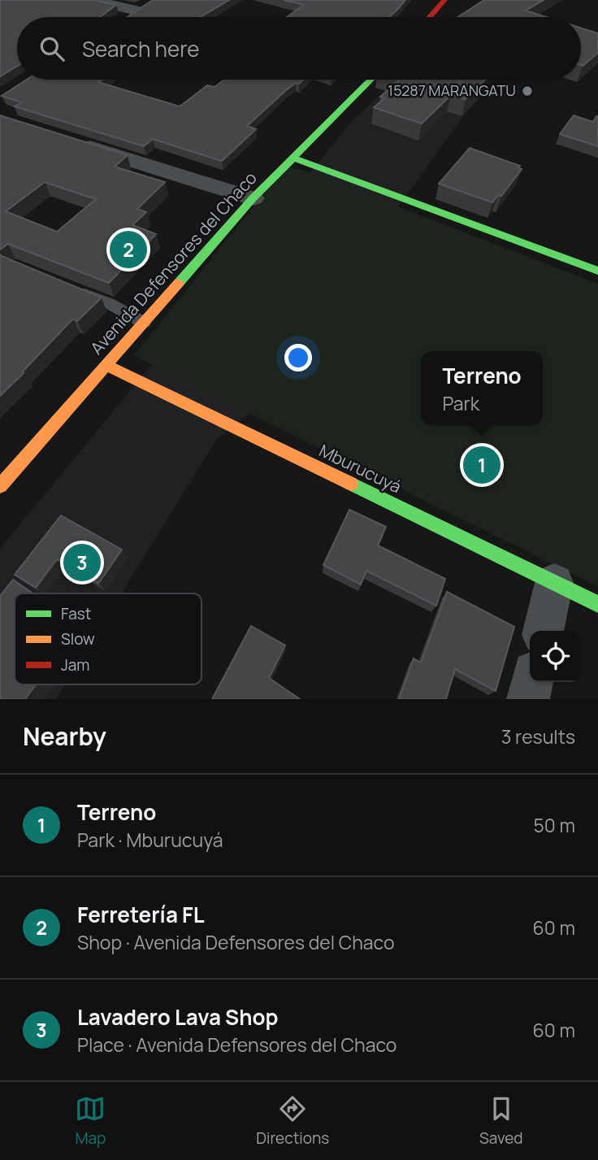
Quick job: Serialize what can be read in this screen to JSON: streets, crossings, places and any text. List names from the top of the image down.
{
  "streets": {
    "main road": ["Avenida Defensores del Chaco", "Mburucuyá"]
  },
  "crossings": [
    ["Avenida Defensores del Chaco", "Mburucuyá"]
  ],
  "places": ["15287 MARANGATU"],
  "legend": ["Fast", "Slow", "Jam"],
  "page": {
    "search": "Search here",
    "pins": ["2", "1", "3"],
    "popup": ["Terreno", "Park"],
    "heading": ["Nearby", "3 results"],
    "list": [
      {
        "mark": "1",
        "name": "Terreno",
        "note": "Park · Mburucuyá",
        "value": "50 m"
      },
      {
        "mark": "2",
        "name": "Ferretería FL",
        "note": "Shop · Avenida Defensores del Chaco",
        "value": "60 m"
      },
      {
        "mark": "3",
        "name": "Lavadero Lava Shop",
        "note": "Place · Avenida Defensores del Chaco",
        "value": "60 m"
      }
    ],
    "nav": ["Map", "Directions", "Saved"]
  }
}
